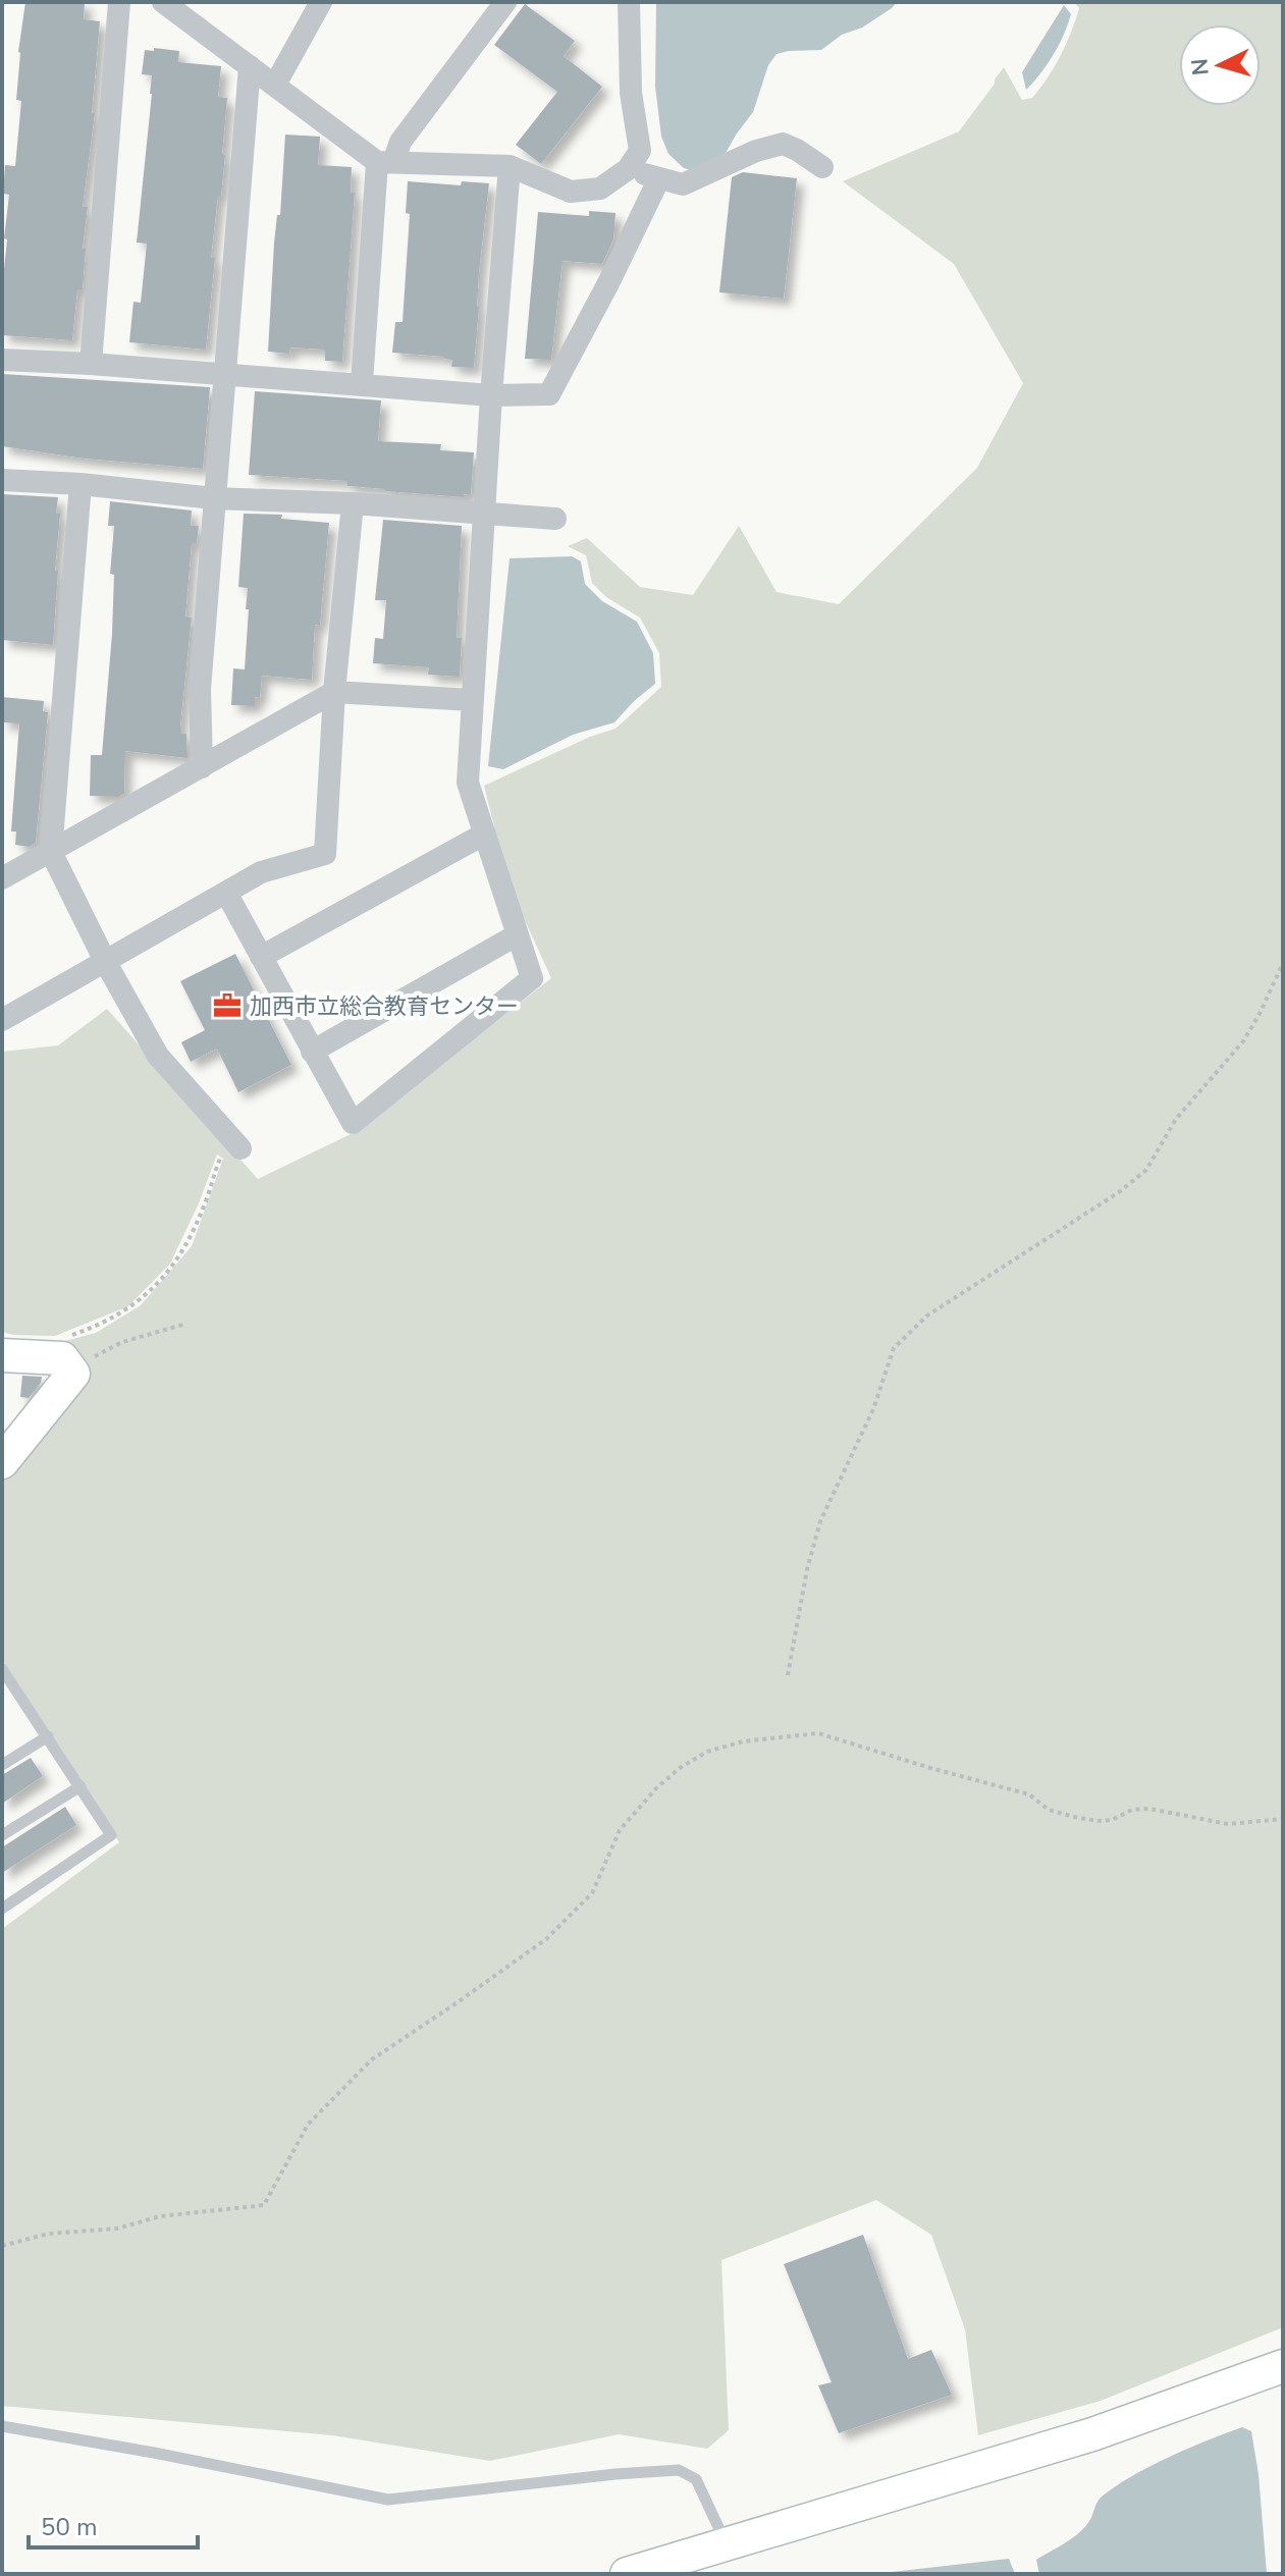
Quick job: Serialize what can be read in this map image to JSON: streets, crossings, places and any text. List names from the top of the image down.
{
  "places": {
    "office": ["加西市立総合教育センター"]
  },
  "scale_bar": "50 m",
  "north": "left"
}
